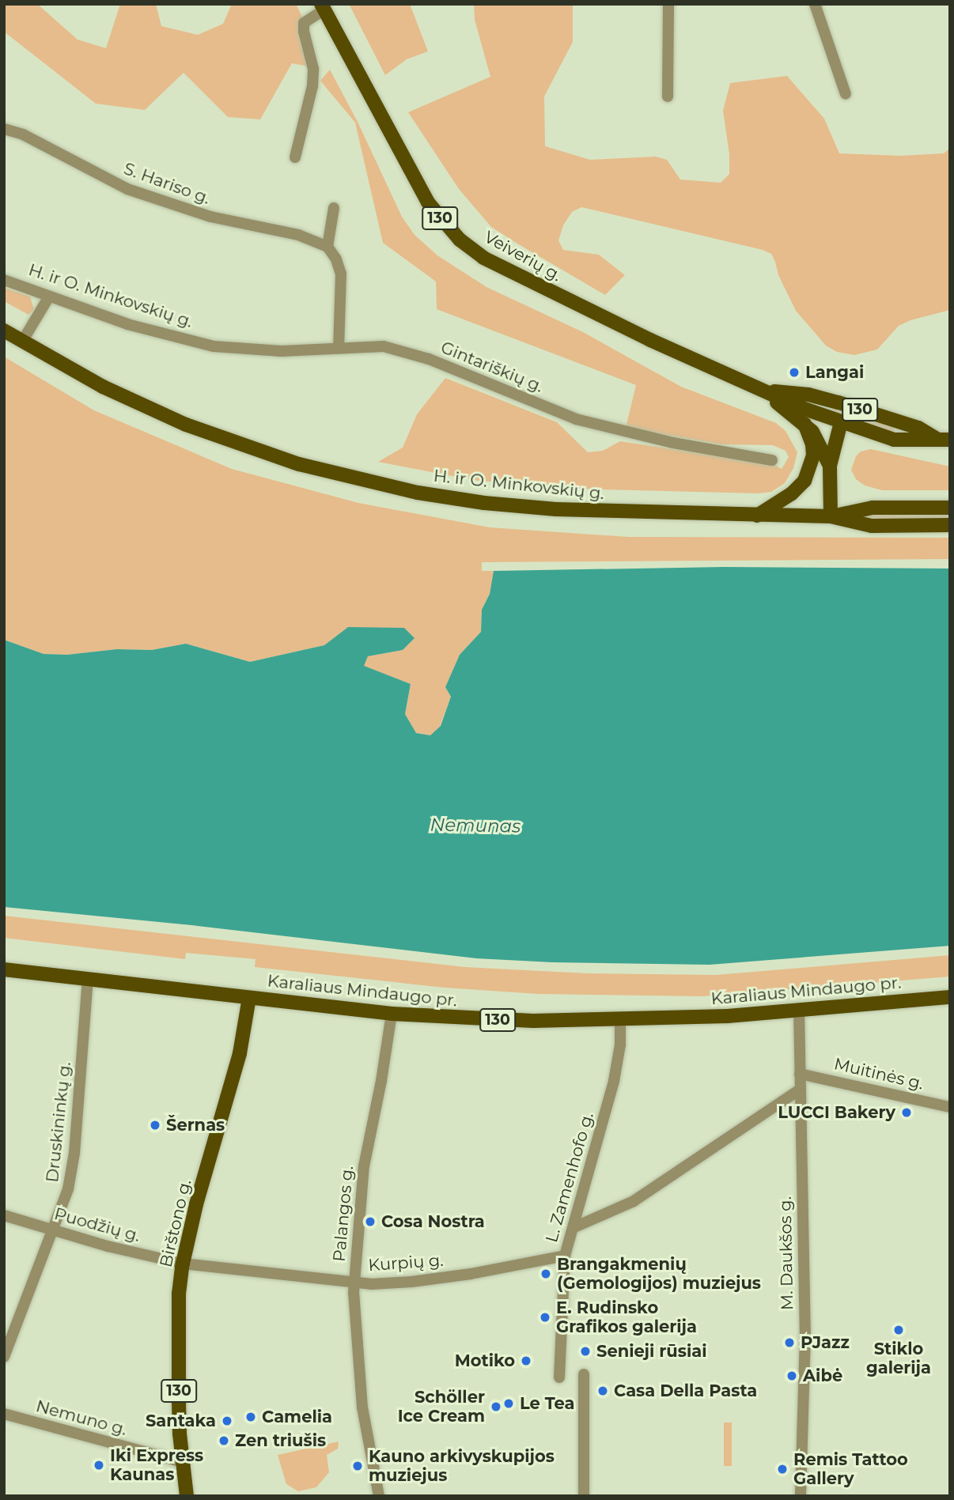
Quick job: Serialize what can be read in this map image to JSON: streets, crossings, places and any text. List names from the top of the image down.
{
  "streets": {
    "main road": [
      "130",
      "Veiverių g.",
      "H. ir O. Minkovskių g.",
      "Karaliaus Mindaugo pr.",
      "Birštono g."
    ],
    "street": [
      "S. Hariso g.",
      "Gintariškių g.",
      "Muitinės g.",
      "Druskininkų g.",
      "L. Zamenhofo g.",
      "Palangos g.",
      "Puodžių g.",
      "M. Daukšos g.",
      "Kurpių g.",
      "Nemuno g."
    ]
  },
  "crossings": [
    ["130", "Birštono g."],
    ["130", "Nemuno g."],
    ["H. ir O. Minkovskių g.", "Gintariškių g."],
    ["Karaliaus Mindaugo pr.", "Druskininkų g."],
    ["Karaliaus Mindaugo pr.", "L. Zamenhofo g."],
    ["Karaliaus Mindaugo pr.", "Palangos g."],
    ["Karaliaus Mindaugo pr.", "Birštono g."],
    ["Karaliaus Mindaugo pr.", "M. Daukšos g."],
    ["Muitinės g.", "M. Daukšos g."],
    ["Druskininkų g.", "Puodžių g."],
    ["L. Zamenhofo g.", "Kurpių g."],
    ["Palangos g.", "Kurpių g."],
    ["Birštono g.", "Puodžių g."],
    ["Birštono g.", "Kurpių g."],
    ["Birštono g.", "Nemuno g."],
    ["Puodžių g.", "Kurpių g."]
  ],
  "water": ["Nemunas"],
  "places": [
    "Langai",
    "LUCCI Bakery",
    "Šernas",
    "Cosa Nostra",
    "Brangakmenių (Gemologijos) muziejus",
    "E. Rudinsko Grafikos galerija",
    "Stiklo galerija",
    "PJazz",
    "Senieji rūsiai",
    "Motiko",
    "Aibė",
    "Casa Della Pasta",
    "Le Tea",
    "Schöller Ice Cream",
    "Camelia",
    "Santaka",
    "Zen triušis",
    "Iki Express Kaunas",
    "Kauno arkivyskupijos muziejus",
    "Remis Tattoo Gallery"
  ]
}
